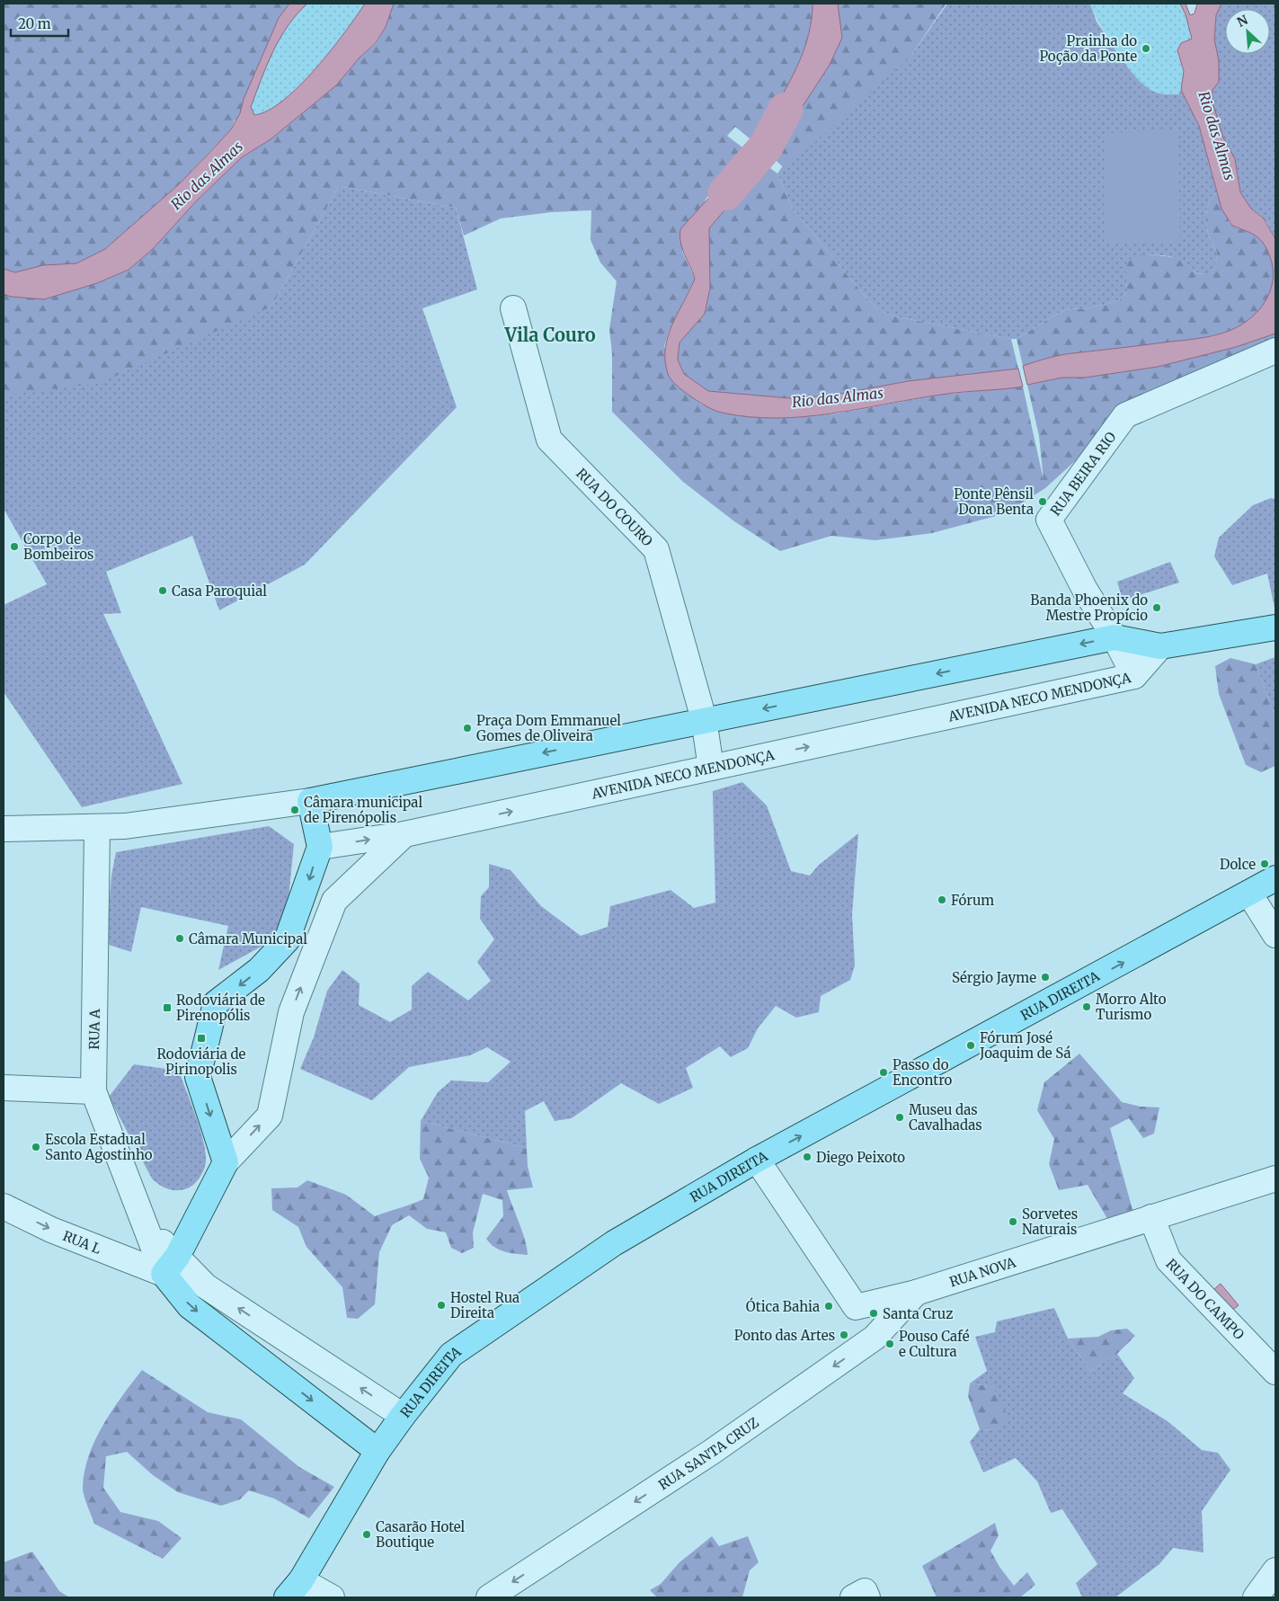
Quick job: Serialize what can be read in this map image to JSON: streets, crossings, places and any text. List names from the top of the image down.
{
  "streets": {
    "main road": ["RUA DIREITA"],
    "street": [
      "RUA BEIRA RIO",
      "RUA DO COURO",
      "AVENIDA NECO MENDONÇA",
      "RUA A",
      "RUA L",
      "RUA NOVA",
      "RUA DO CAMPO",
      "RUA SANTA CRUZ"
    ]
  },
  "crossings": [
    ["RUA BEIRA RIO", "AVENIDA NECO MENDONÇA"],
    ["RUA DO COURO", "AVENIDA NECO MENDONÇA"],
    ["RUA A", "RUA L"],
    ["RUA NOVA", "RUA DO CAMPO"],
    ["RUA NOVA", "RUA SANTA CRUZ"]
  ],
  "one_way": [
    "AVENIDA NECO MENDONÇA",
    "RUA DIREITA",
    "RUA L",
    "RUA SANTA CRUZ"
  ],
  "districts": ["Vila Couro"],
  "water": ["Rio das Almas"],
  "places": {
    "other": [
      "Prainha do Poção da Ponte",
      "Ponte Pênsil Dona Benta",
      "Corpo de Bombeiros",
      "Casa Paroquial",
      "Banda Phoenix do Mestre Propício",
      "Praça Dom Emmanuel Gomes de Oliveira",
      "Câmara municipal de Pirenópolis",
      "Dolce",
      "Fórum",
      "Câmara Municipal",
      "Sérgio Jayme",
      "Morro Alto Turismo",
      "Fórum José Joaquim de Sá",
      "Passo do Encontro",
      "Museu das Cavalhadas",
      "Escola Estadual Santo Agostinho",
      "Diego Peixoto",
      "Sorvetes Naturais",
      "Hostel Rua Direita",
      "Ótica Bahia",
      "Santa Cruz",
      "Ponto das Artes",
      "Pouso Café e Cultura",
      "Casarão Hotel Boutique"
    ],
    "transit": ["Rodoviária de Pirenopólis", "Rodoviária de Pirinopolis"]
  },
  "scale_bar": "20 m",
  "north": "top left"
}
